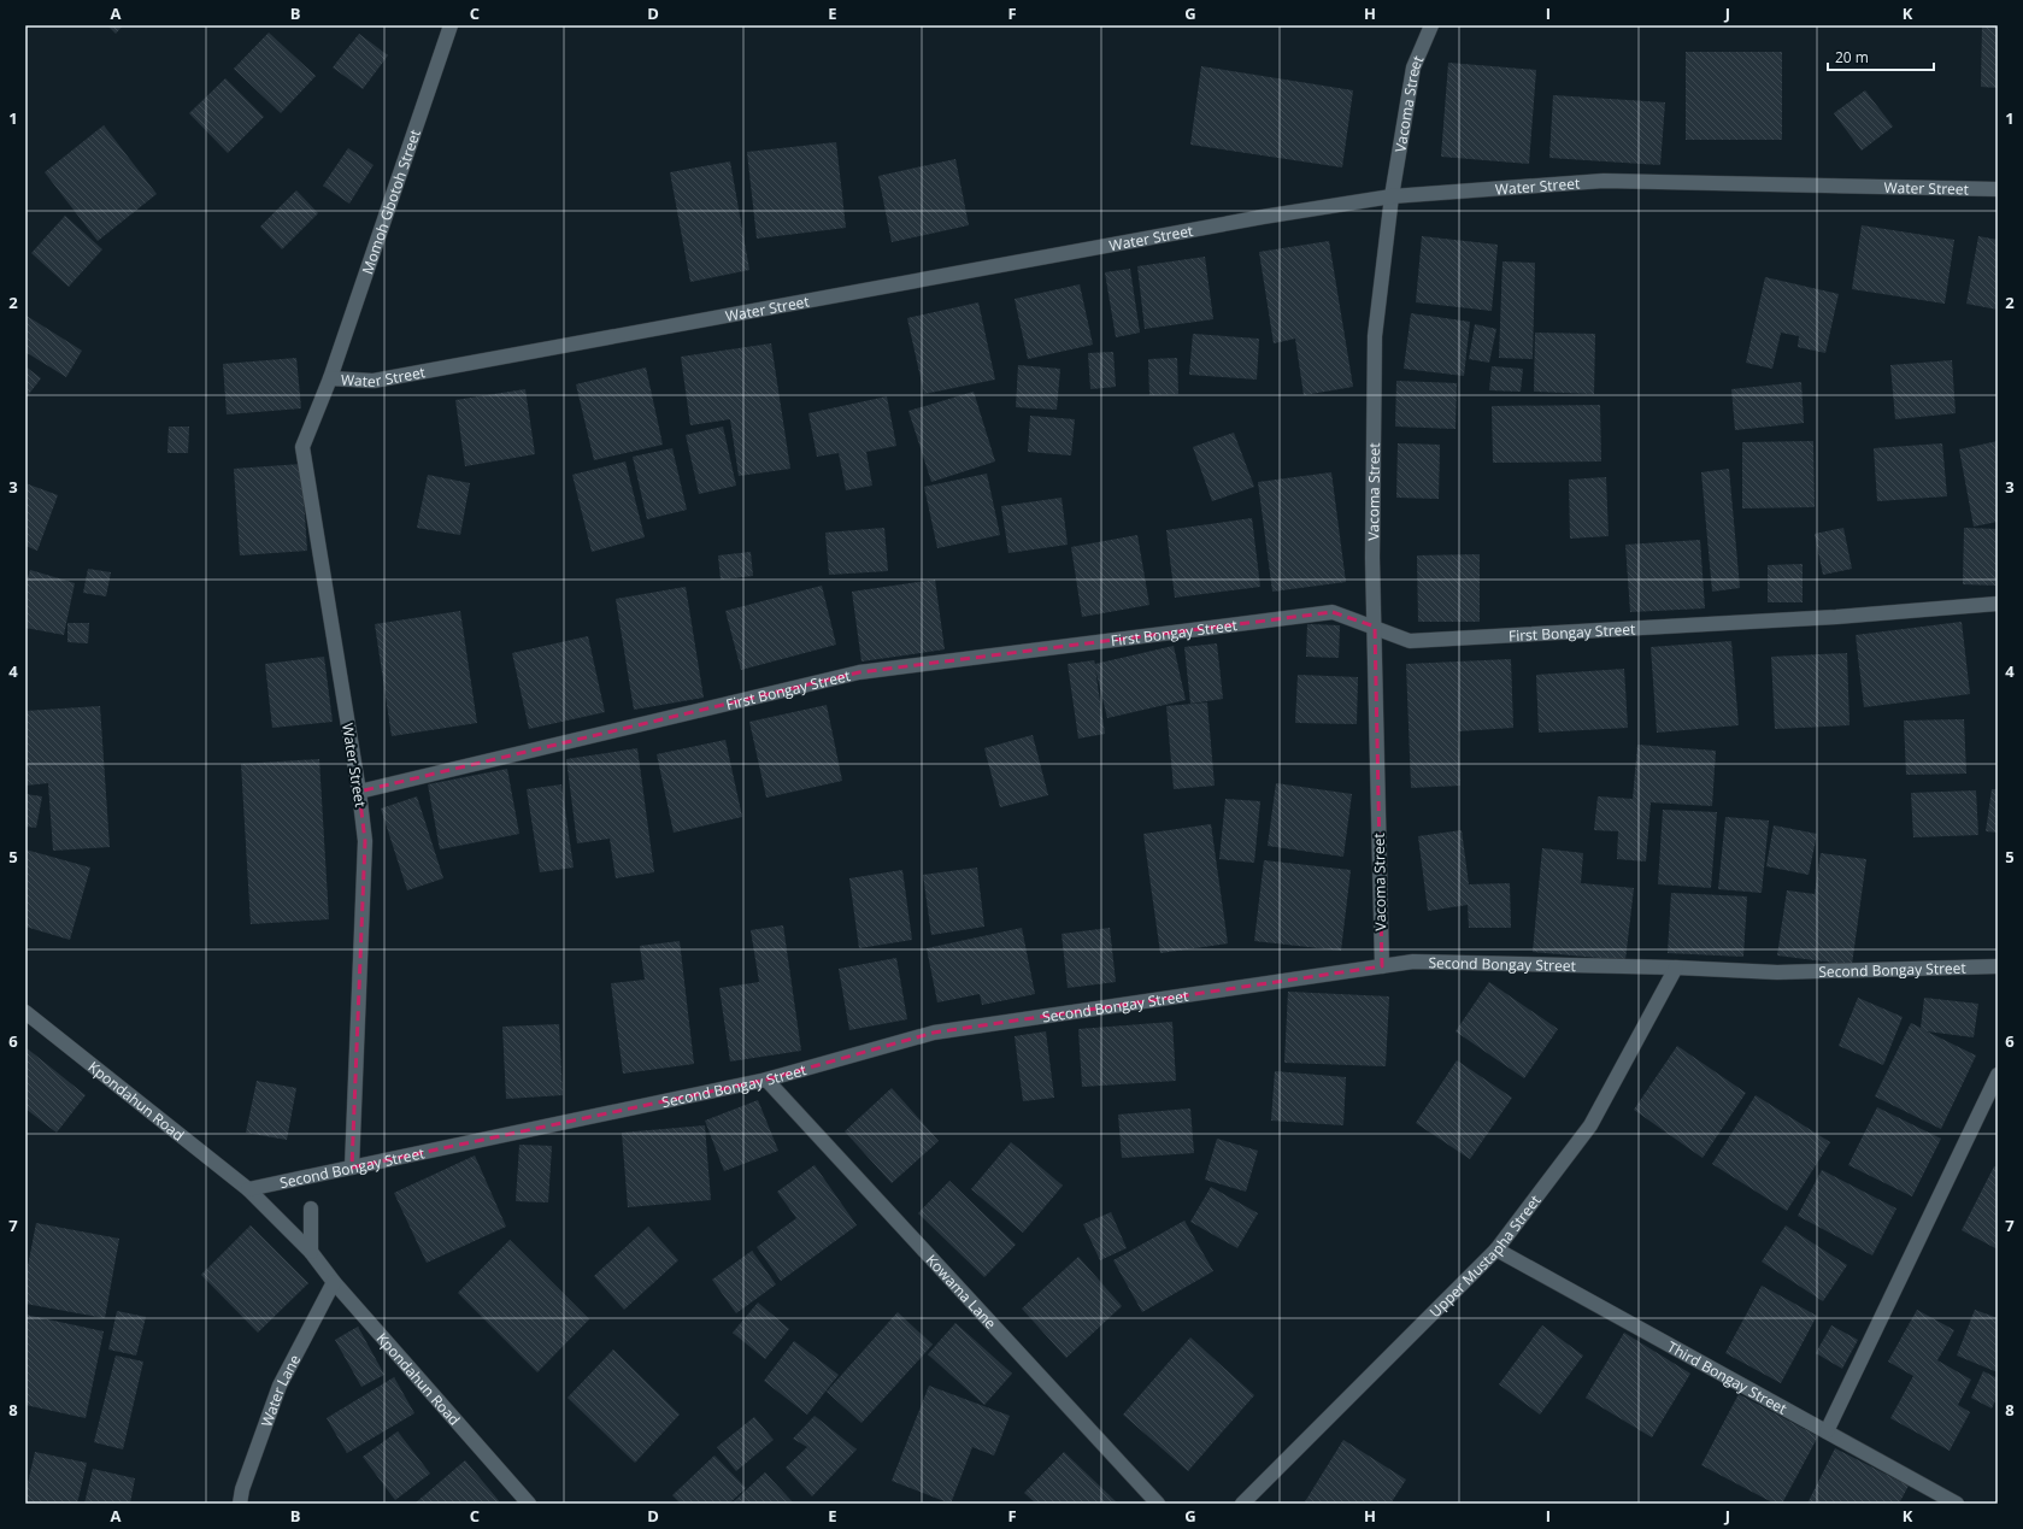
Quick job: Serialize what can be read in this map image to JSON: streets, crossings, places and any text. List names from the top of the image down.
{
  "streets": {
    "street": [
      "Vacoma Street",
      "Water Street",
      "Momoh Gbotoh Street",
      "First Bongay Street",
      "Second Bongay Street",
      "Kpondahun Road",
      "Upper Mustapha Street",
      "Kowama Lane",
      "Third Bongay Street",
      "Water Lane"
    ]
  },
  "crossings": [
    ["Vacoma Street", "Water Street"],
    ["Vacoma Street", "First Bongay Street"],
    ["Vacoma Street", "Second Bongay Street"],
    ["Water Street", "Momoh Gbotoh Street"],
    ["Water Street", "First Bongay Street"],
    ["Water Street", "Second Bongay Street"],
    ["Second Bongay Street", "Kpondahun Road"],
    ["Second Bongay Street", "Upper Mustapha Street"],
    ["Second Bongay Street", "Kowama Lane"],
    ["Kpondahun Road", "Water Lane"],
    ["Upper Mustapha Street", "Third Bongay Street"]
  ],
  "scale_bar": "20 m",
  "grid": {
    "columns": [
      "A",
      "B",
      "C",
      "D",
      "E",
      "F",
      "G",
      "H",
      "I",
      "J",
      "K"
    ],
    "rows": [
      "1",
      "2",
      "3",
      "4",
      "5",
      "6",
      "7",
      "8"
    ]
  }
}
